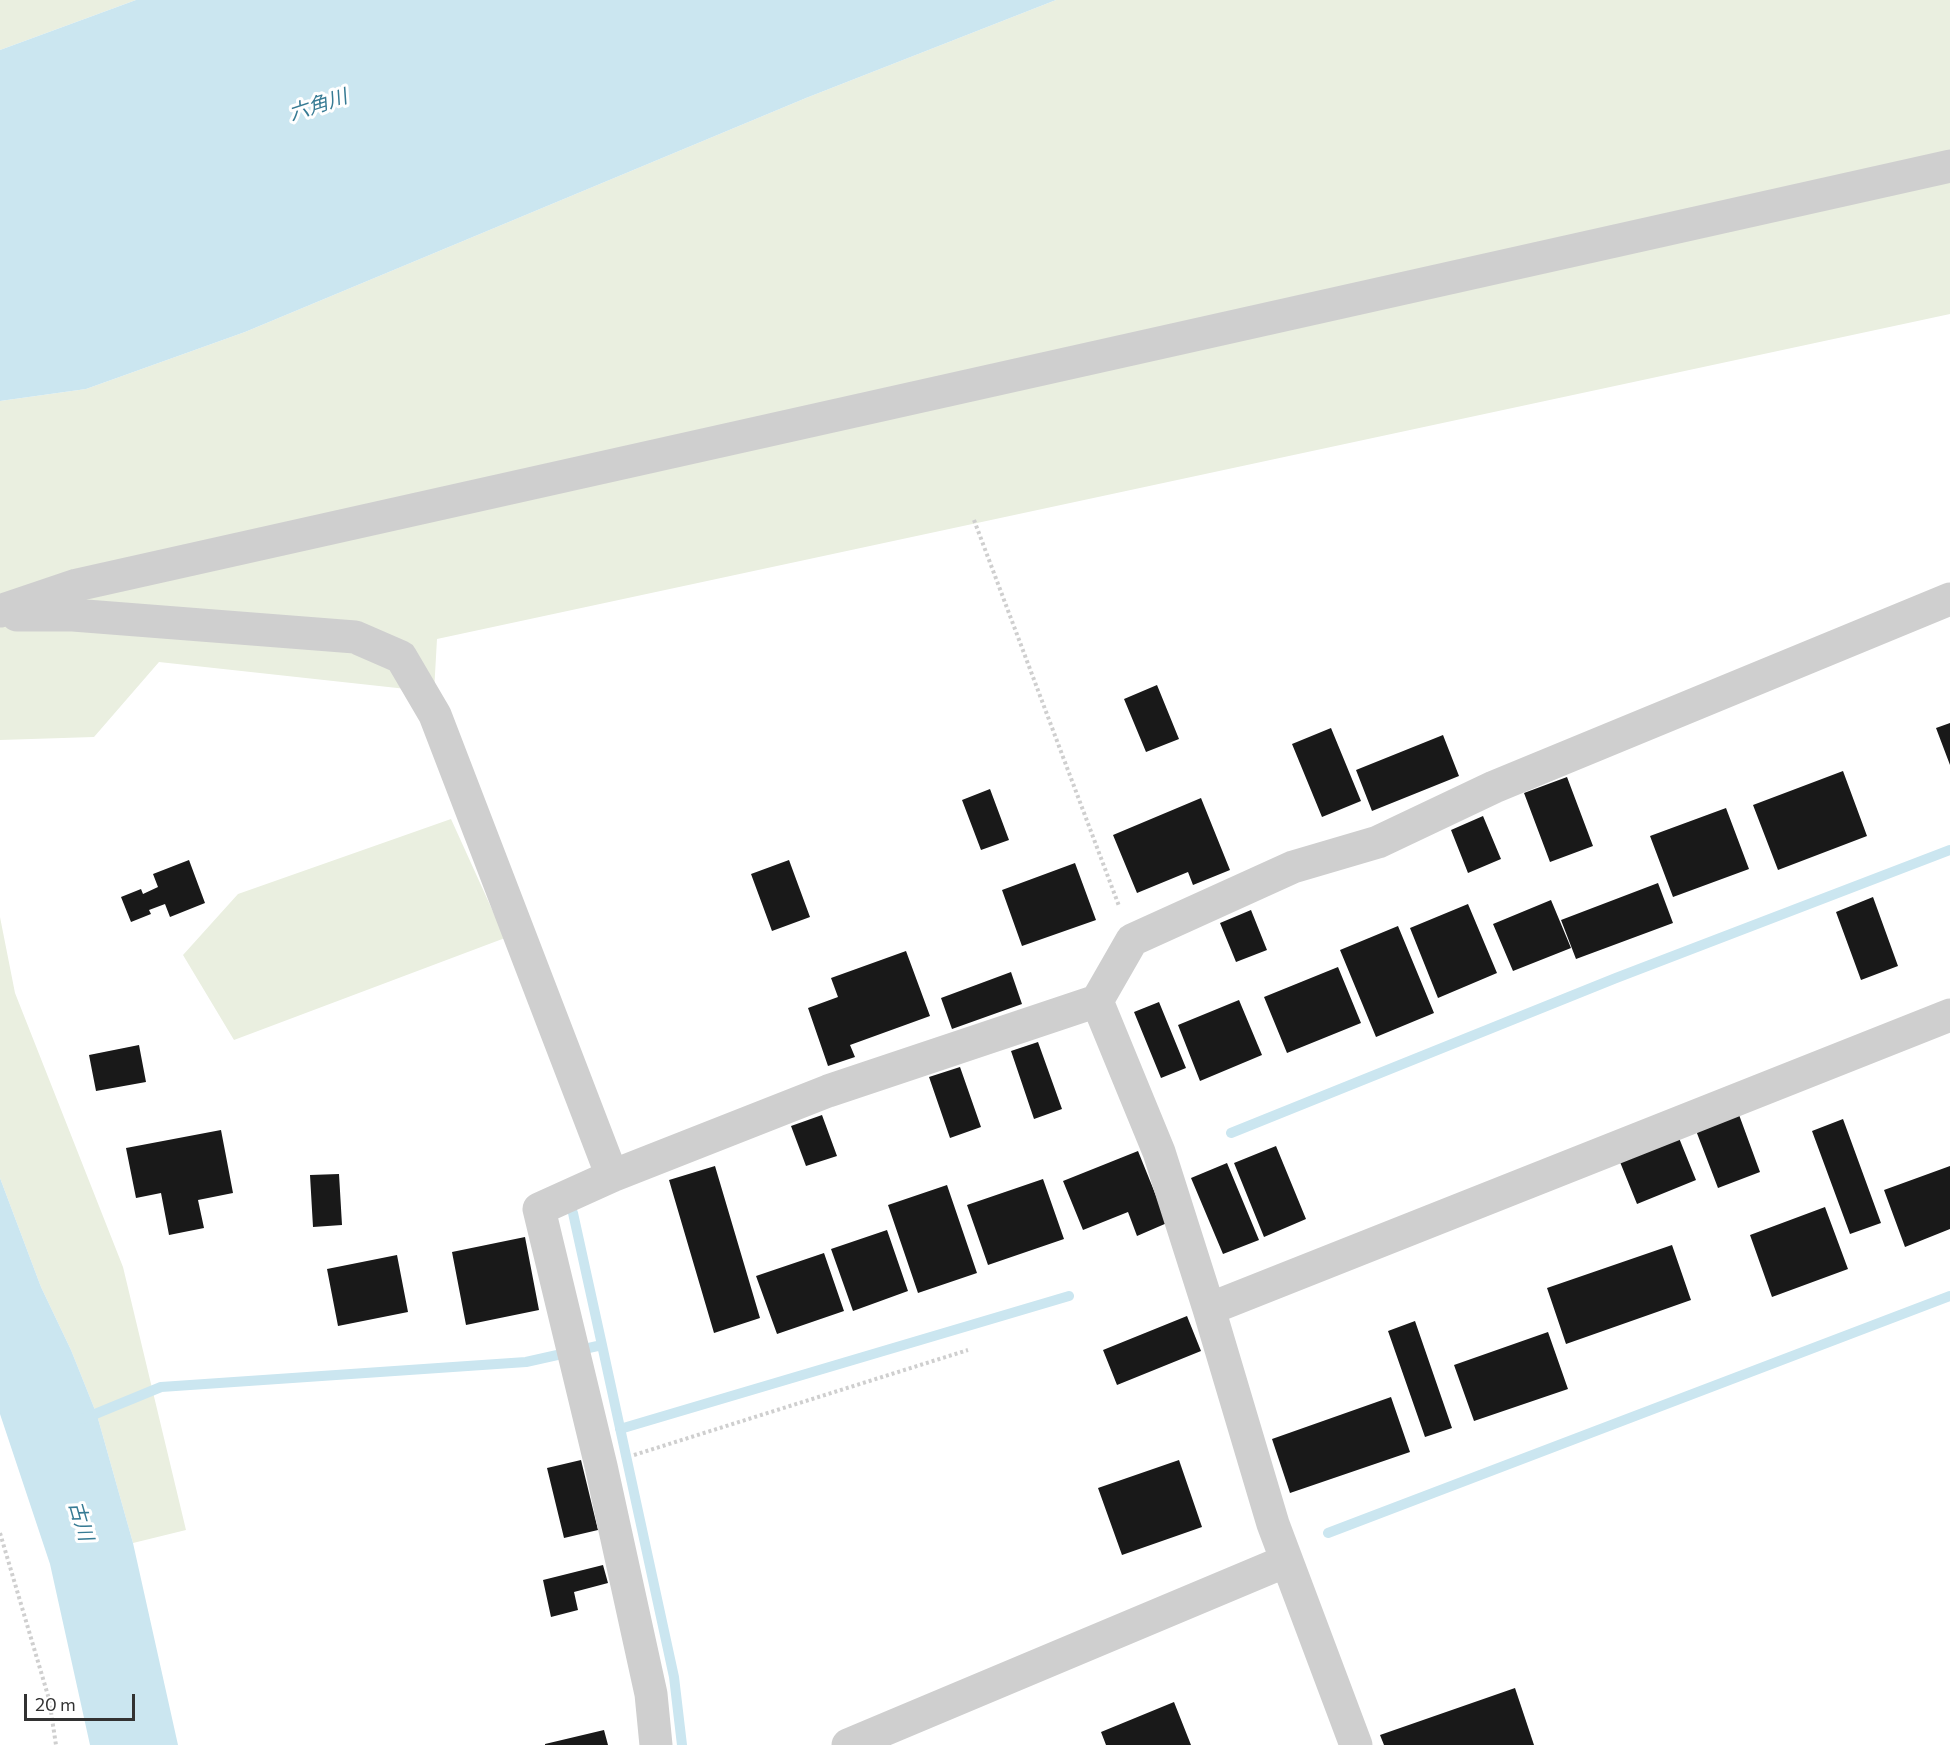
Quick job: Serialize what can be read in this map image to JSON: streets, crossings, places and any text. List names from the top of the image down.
{
  "water": ["六角川", "古川"],
  "scale_bar": "20 m"
}
